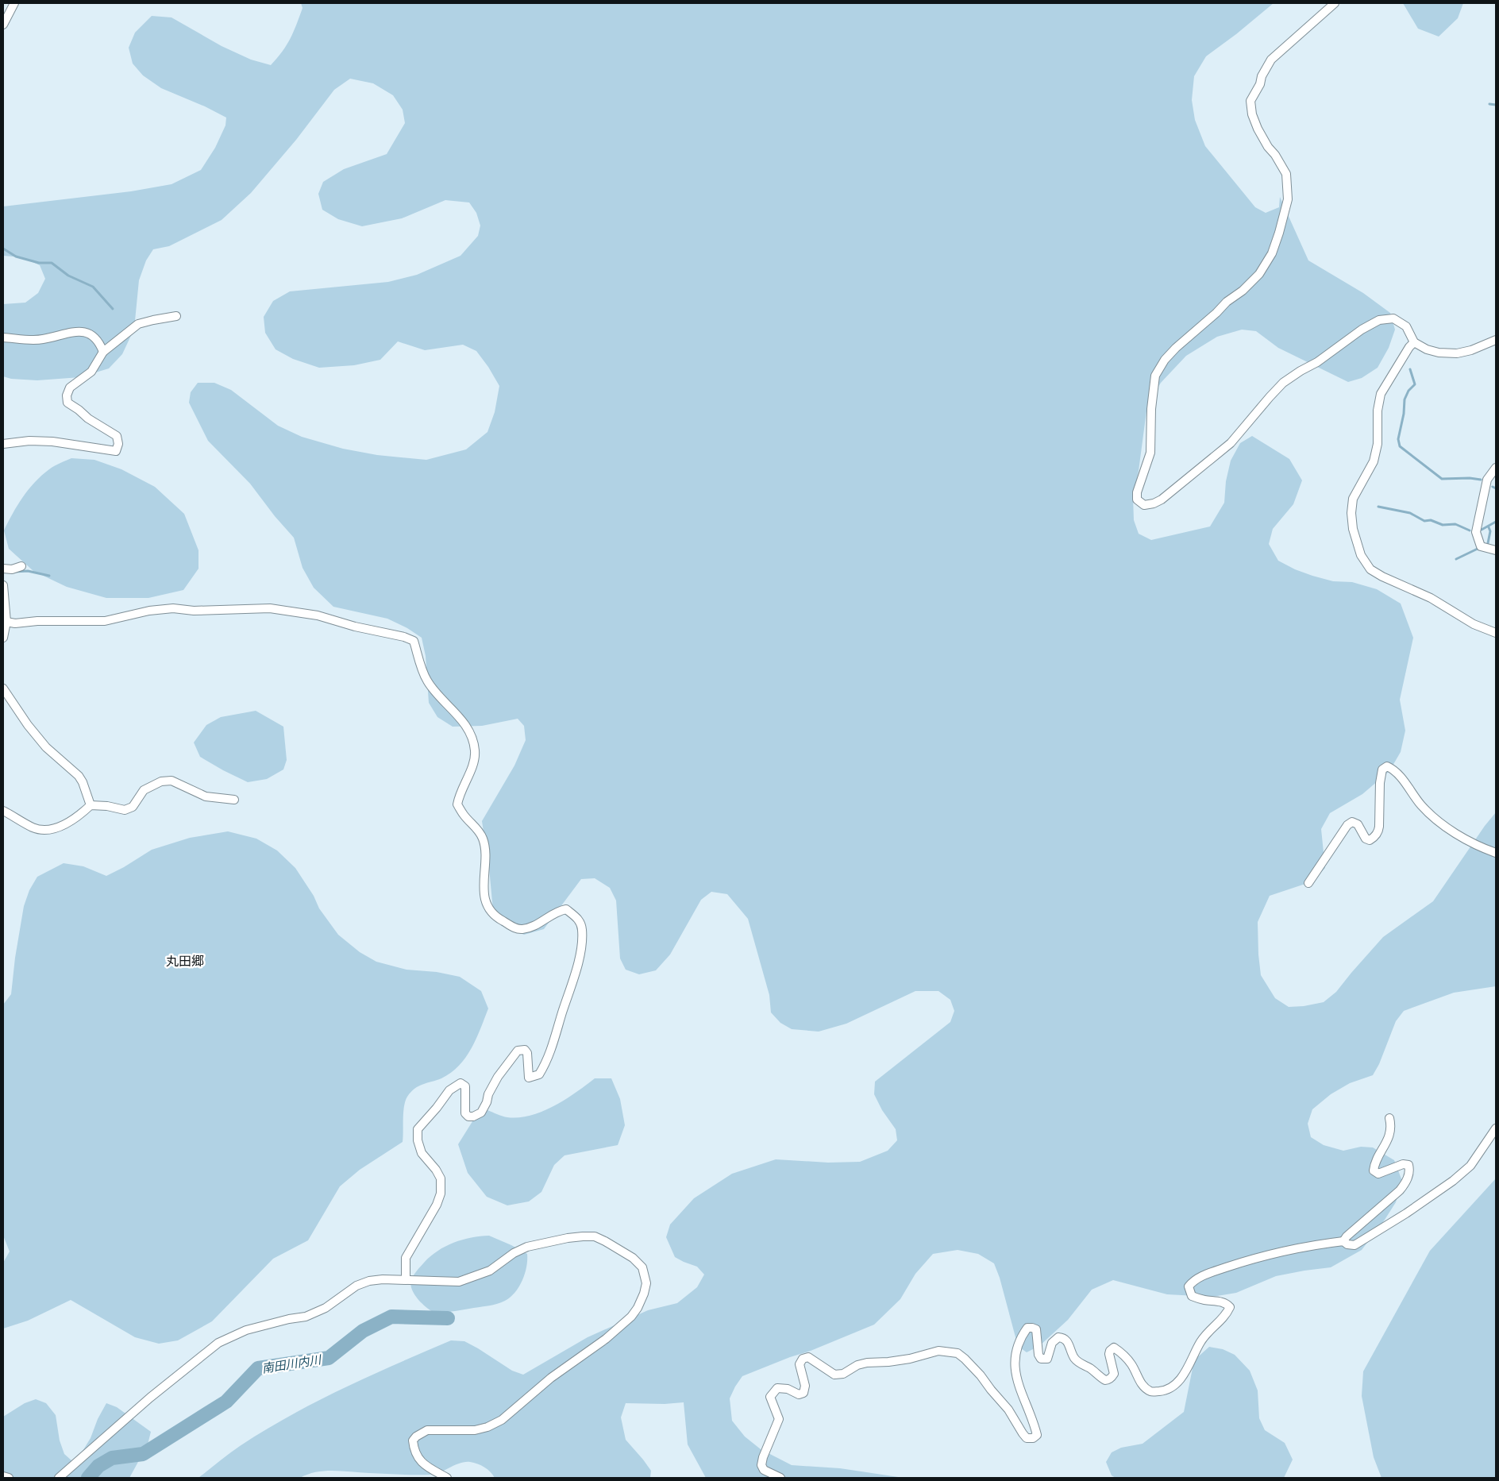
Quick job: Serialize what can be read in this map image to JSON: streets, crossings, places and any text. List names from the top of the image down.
{
  "districts": ["丸田郷"],
  "water": ["南田川内川"]
}
